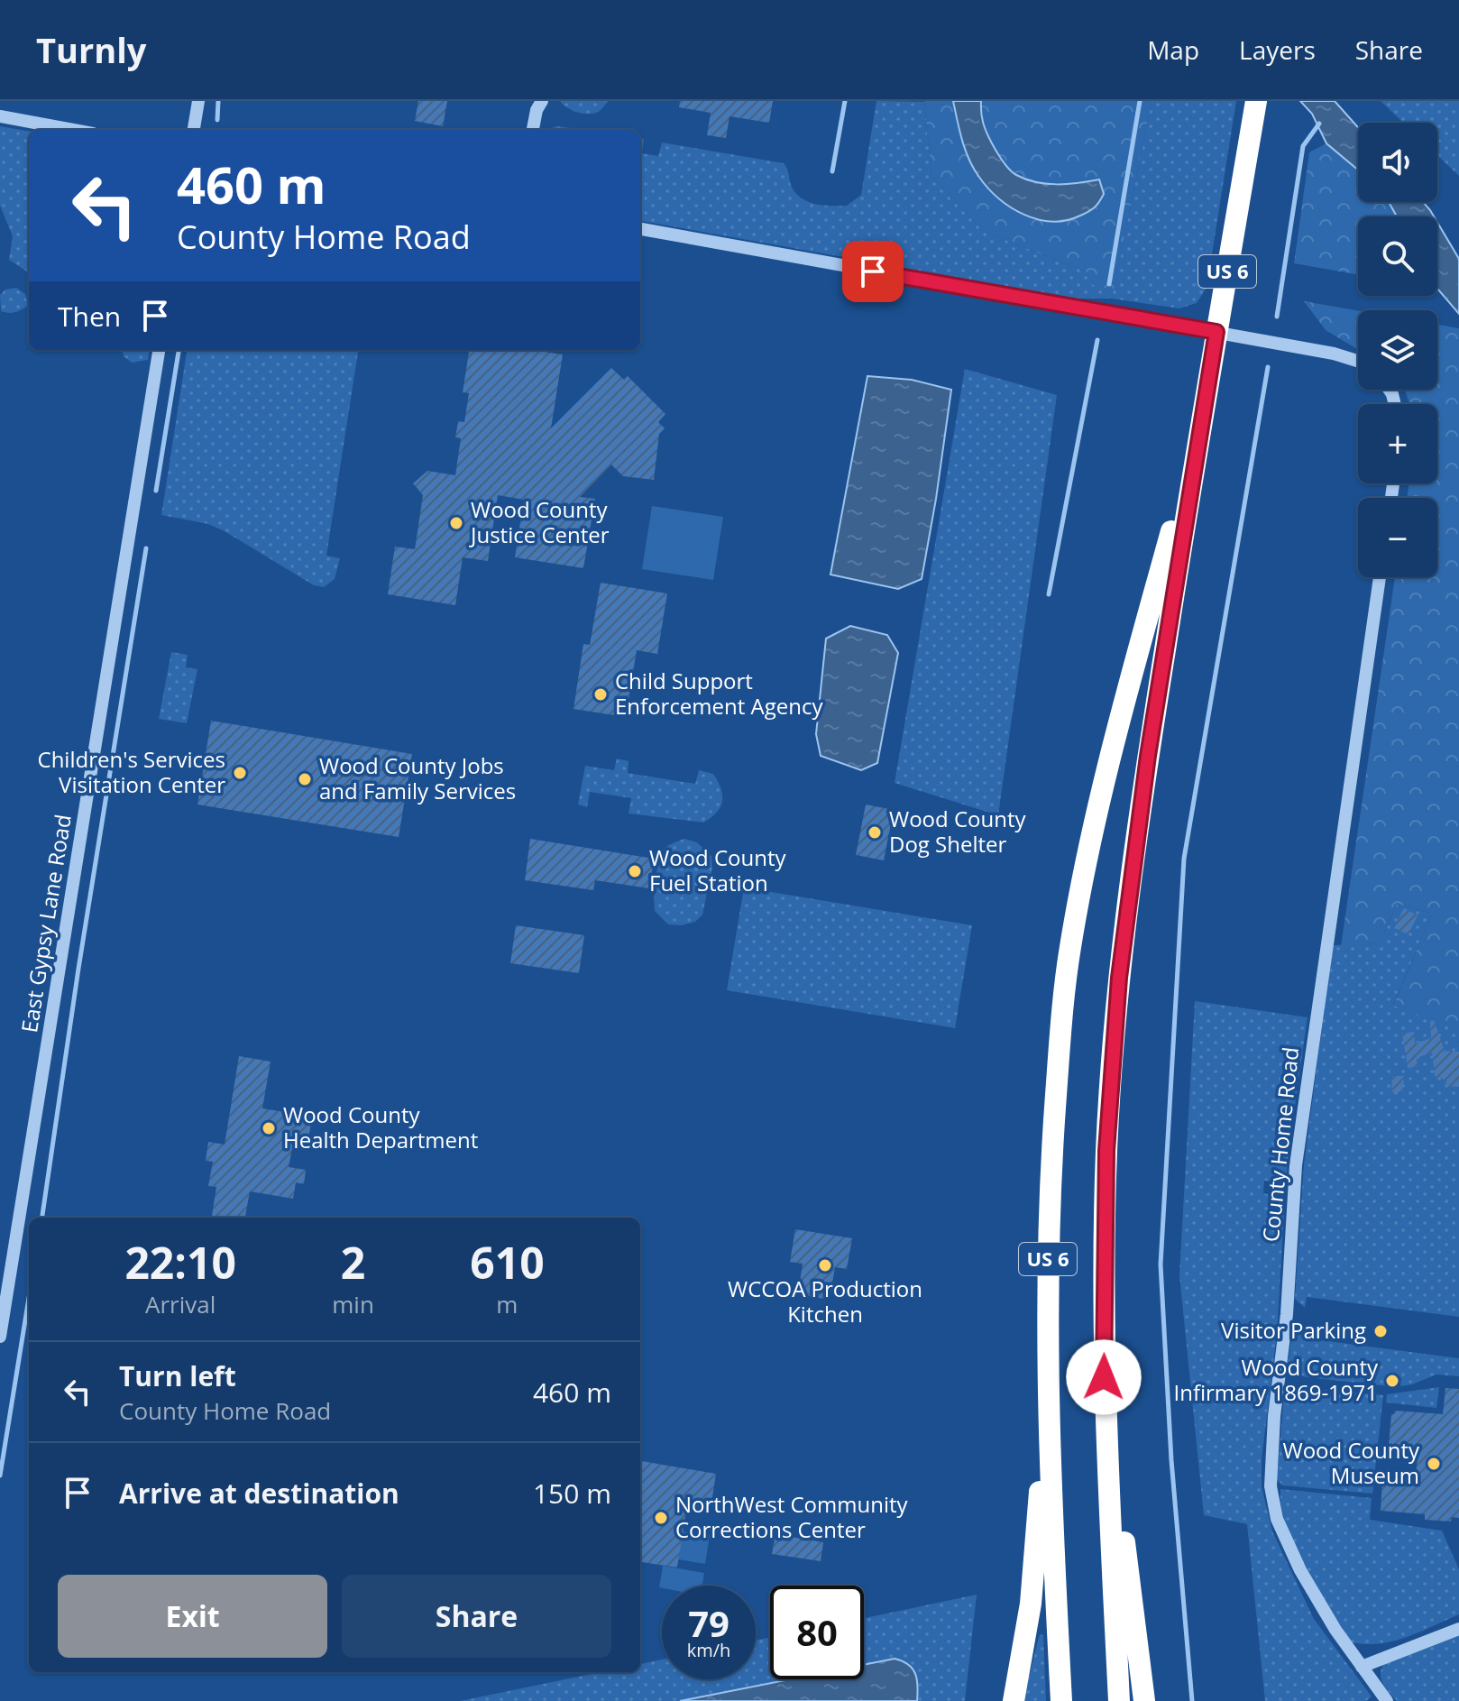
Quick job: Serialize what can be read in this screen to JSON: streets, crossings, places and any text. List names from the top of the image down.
{
  "streets": {
    "highway": ["US 6"],
    "street": ["East Gypsy Lane Road", "County Home Road"]
  },
  "places": [
    "Wood County Justice Center",
    "Child Support Enforcement Agency",
    "Children's Services Visitation Center",
    "Wood County Jobs and Family Services",
    "Wood County Dog Shelter",
    "Wood County Fuel Station",
    "Wood County Health Department",
    "WCCOA Production Kitchen",
    "Visitor Parking",
    "Wood County Infirmary 1869-1971",
    "Wood County Museum",
    "NorthWest Community Corrections Center"
  ],
  "page": {
    "header": "Turnly",
    "nav": ["Map", "Layers", "Share"],
    "map_buttons": ["+", "−"],
    "turn": ["460 m", "County Home Road"],
    "then": "Then",
    "eta": [
      "22:10",
      "Arrival",
      "2",
      "min",
      "610",
      "m"
    ],
    "list": [
      {
        "name": "Turn left",
        "note": "County Home Road",
        "value": "460 m"
      },
      {
        "name": "Arrive at destination",
        "value": "150 m"
      }
    ],
    "buttons": ["Exit", "Share"],
    "speed": "79 km/h",
    "limit": "80"
  }
}
